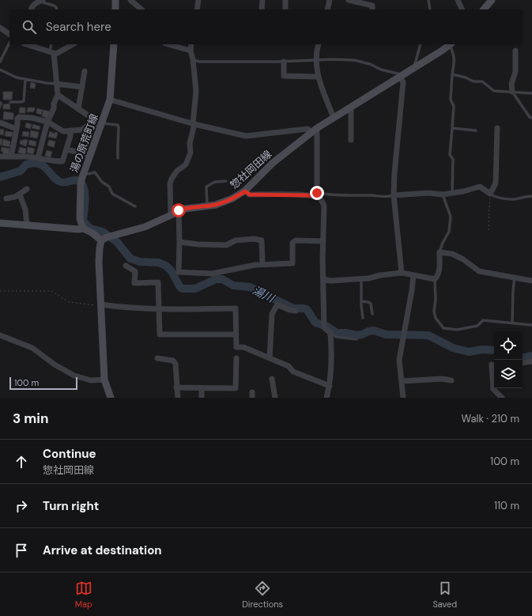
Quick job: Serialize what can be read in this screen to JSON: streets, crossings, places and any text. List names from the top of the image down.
{
  "streets": {
    "main road": ["湯の原荒町線", "惣社岡田線"]
  },
  "water": ["湯川"],
  "scale_bar": "100 m",
  "page": {
    "search": "Search here",
    "scale": "100 m",
    "heading": ["3 min", "Walk · 210 m"],
    "list": [
      ["Continue", "惣社岡田線", "100 m"],
      ["Turn right", "110 m"],
      "Arrive at destination"
    ],
    "nav": ["Map", "Directions", "Saved"]
  }
}
